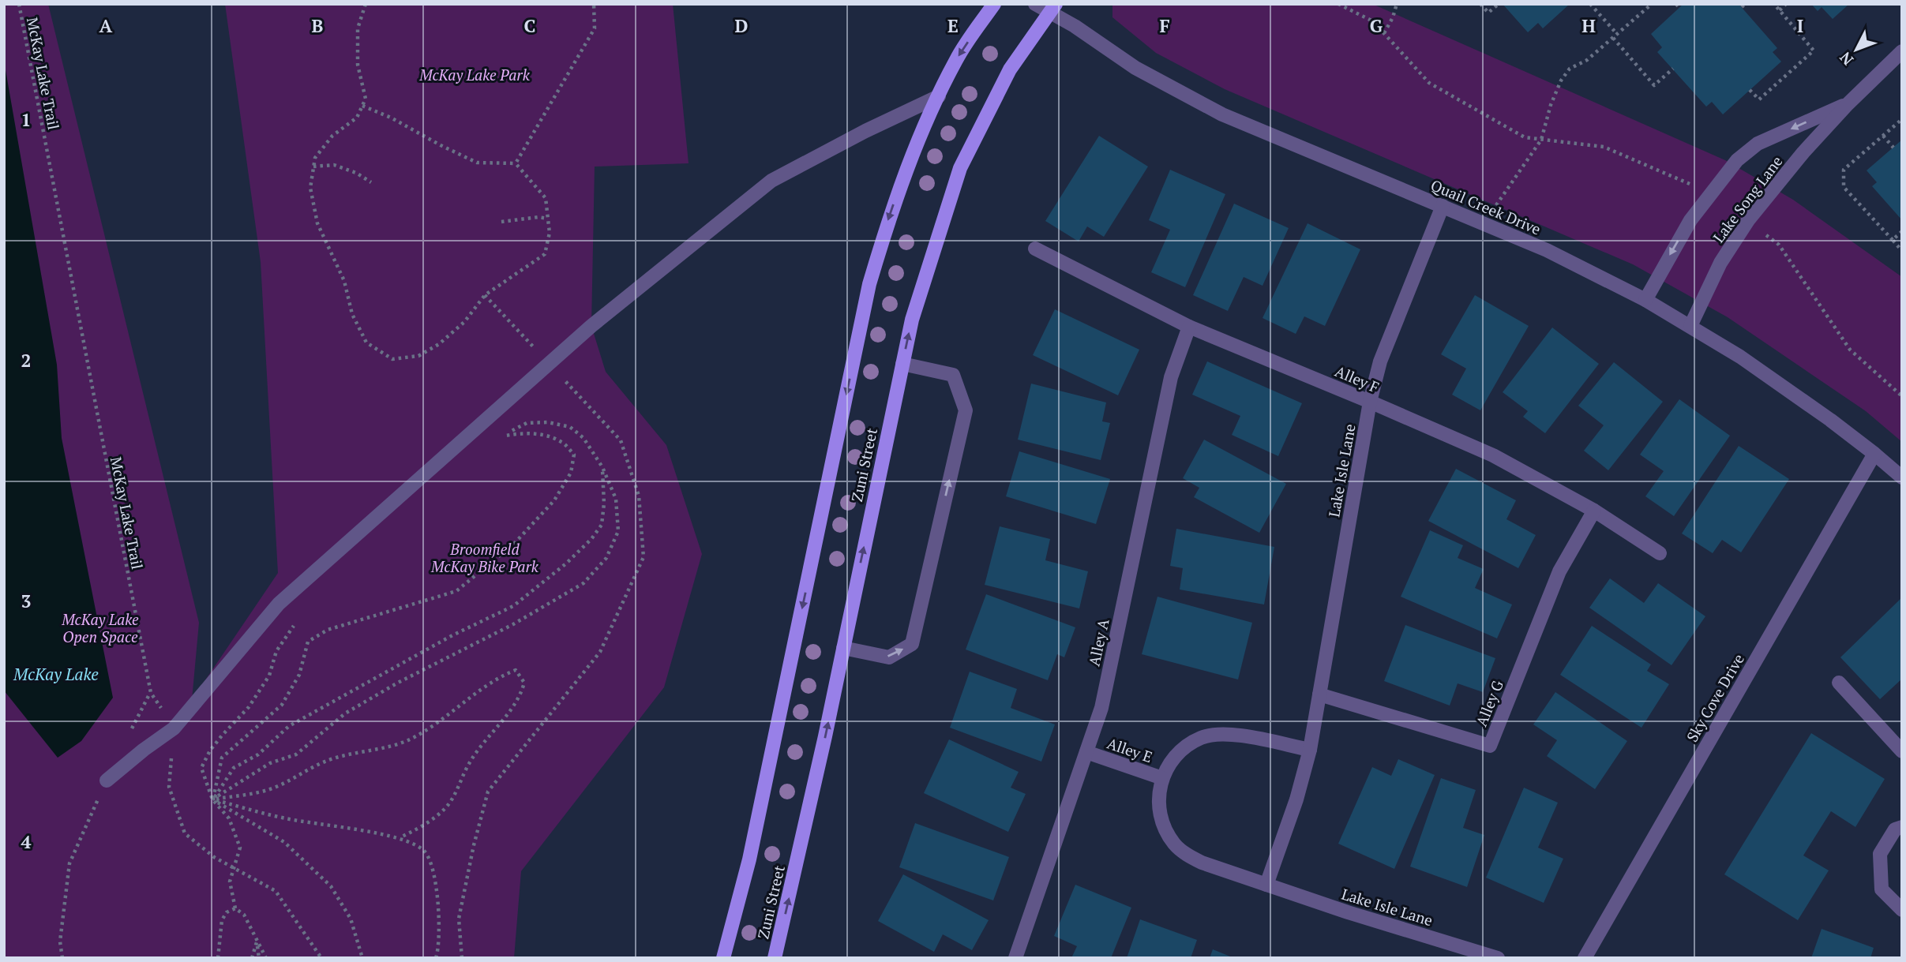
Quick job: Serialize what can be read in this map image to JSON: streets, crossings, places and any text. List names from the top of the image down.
{
  "streets": {
    "main road": ["Zuni Street"],
    "street": [
      "Lake Song Lane",
      "Quail Creek Drive",
      "Alley F",
      "Lake Isle Lane",
      "Alley A",
      "Sky Cove Drive",
      "Alley G",
      "Alley E"
    ],
    "path": ["McKay Lake Trail"]
  },
  "crossings": [
    ["Lake Song Lane", "Quail Creek Drive"],
    ["Quail Creek Drive", "Zuni Street"],
    ["Quail Creek Drive", "Lake Isle Lane"],
    ["Quail Creek Drive", "Sky Cove Drive"],
    ["Alley F", "Lake Isle Lane"],
    ["Alley F", "Alley A"],
    ["Alley F", "Alley G"],
    ["Lake Isle Lane", "Alley G"],
    ["Lake Isle Lane", "Alley E"],
    ["Alley A", "Alley E"]
  ],
  "water": ["McKay Lake"],
  "parks": ["McKay Lake Park", "Broomfield McKay Bike Park", "McKay Lake Open Space"],
  "north": "bottom left",
  "grid": {
    "columns": [
      "A",
      "B",
      "C",
      "D",
      "E",
      "F",
      "G",
      "H",
      "I"
    ],
    "rows": [
      "1",
      "2",
      "3",
      "4"
    ]
  }
}
